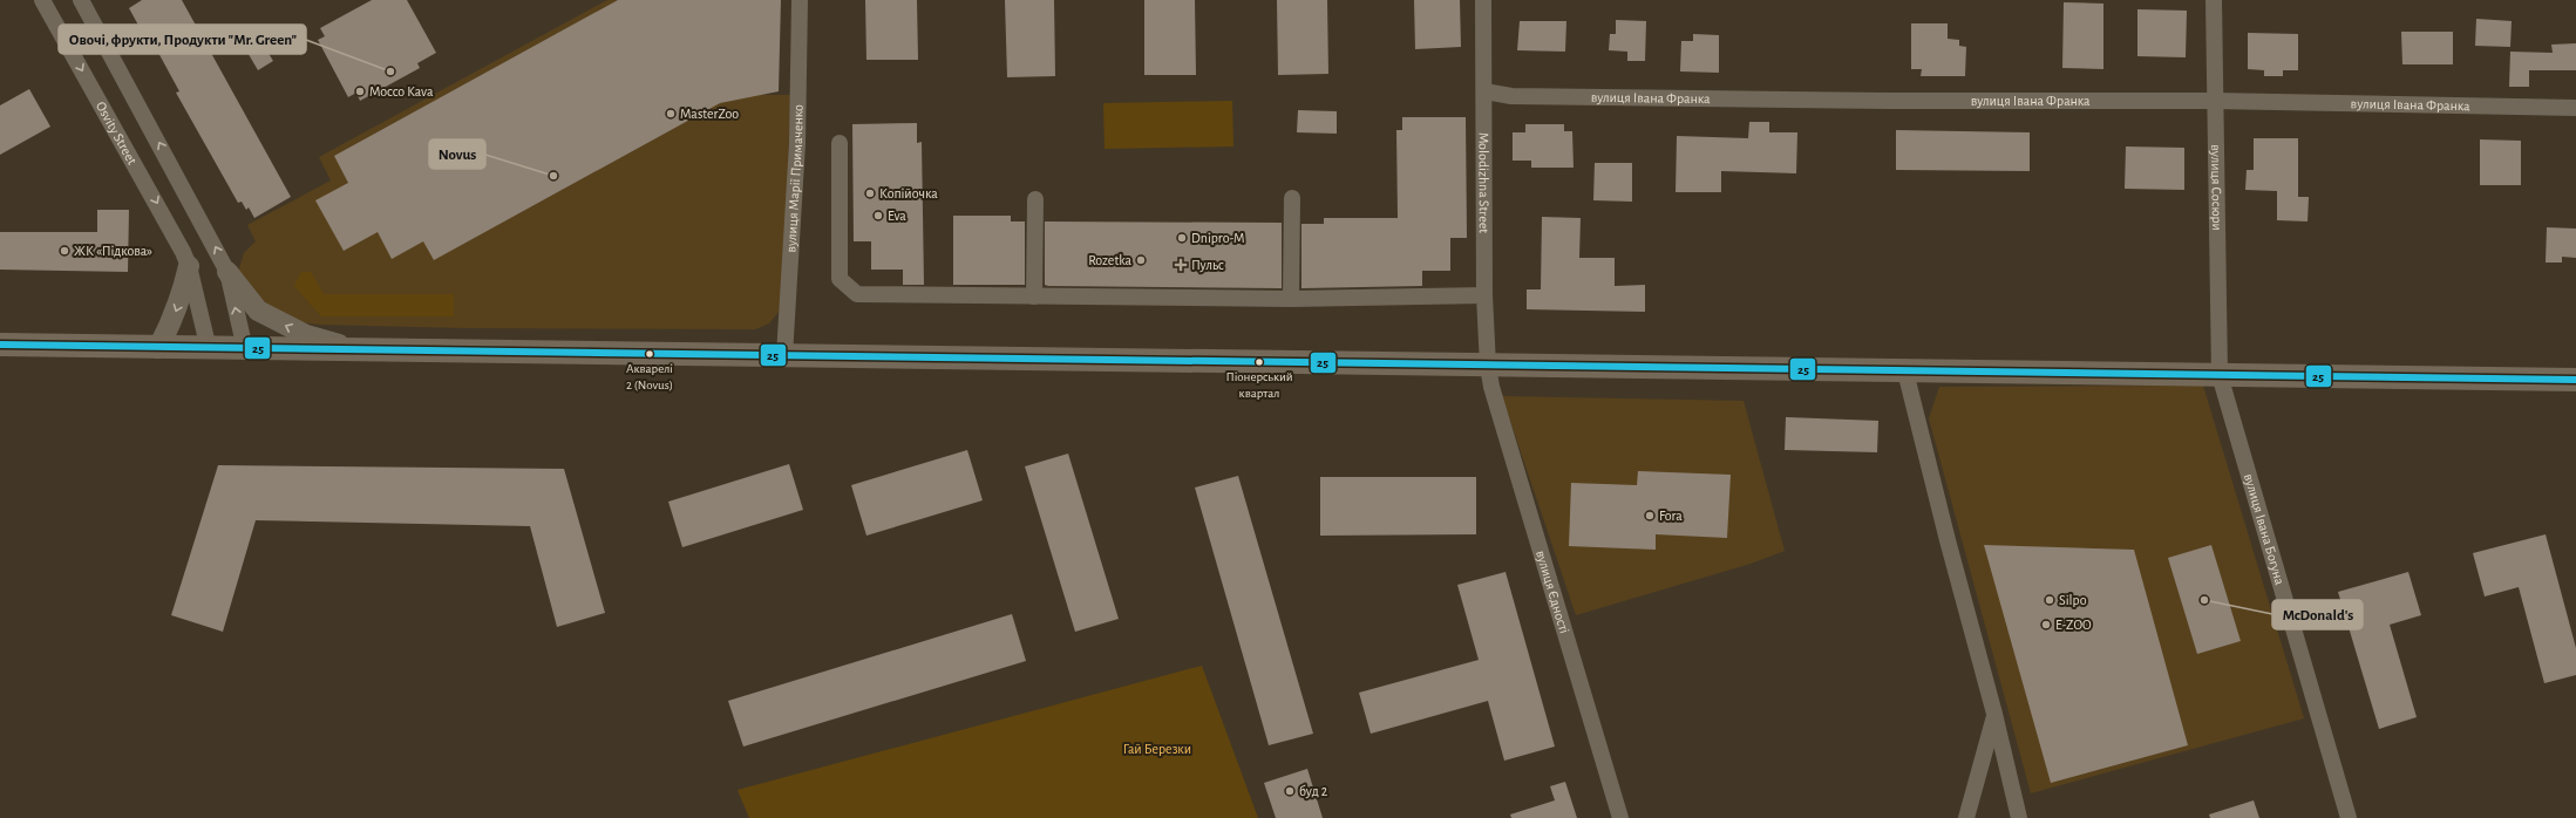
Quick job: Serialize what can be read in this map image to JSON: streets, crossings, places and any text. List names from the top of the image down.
{
  "streets": {
    "street": [
      "вулиця Івана Франка",
      "Osvity Street",
      "вулиця Марії Примаченко",
      "Molodizhna Street",
      "вулиця Сосюри",
      "вулиця Івана Богуна",
      "вулиця Єдності"
    ]
  },
  "crossings": [
    ["вулиця Івана Франка", "Molodizhna Street"],
    ["вулиця Івана Франка", "вулиця Сосюри"],
    ["Molodizhna Street", "вулиця Єдності"],
    ["вулиця Сосюри", "вулиця Івана Богуна"]
  ],
  "parks": ["Гай Березки"],
  "places": {
    "other": [
      "Овочі, фрукти, Продукти \"Mr. Green\"",
      "Mocco Kava",
      "MasterZoo",
      "Novus",
      "Копійочка",
      "Eva",
      "Dnipro-M",
      "ЖК «Підкова»",
      "Rozetka",
      "Акварелі 2 (Novus)",
      "Піонерський квартал",
      "Fora",
      "Silpo",
      "McDonald's",
      "E-ZOO",
      "буд 2"
    ],
    "health": ["Пульс"]
  },
  "lines": ["transit line 25"]
}
